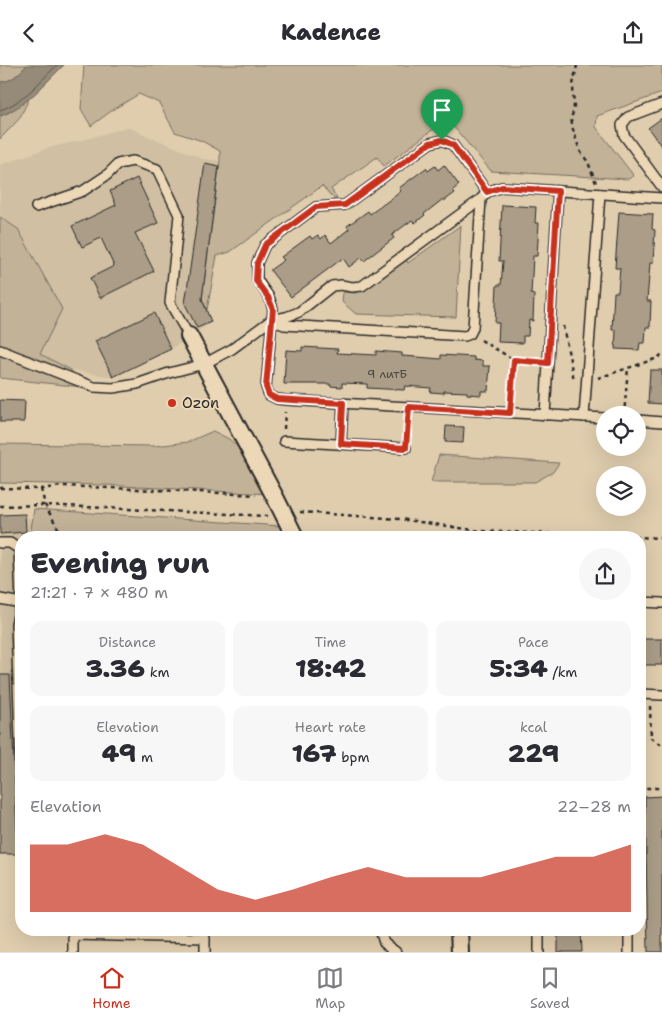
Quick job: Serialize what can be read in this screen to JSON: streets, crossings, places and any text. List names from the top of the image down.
{
  "places": ["Ozon"],
  "house_numbers": ["9 литБ"],
  "page": {
    "header": "Kadence",
    "heading": ["Evening run", "21:21 · 7 × 480 m"],
    "stats": [
      ["Distance", "3.36 km"],
      ["Time", "18:42"],
      ["Pace", "5:34 /km"],
      ["Elevation", "49 m"],
      ["Heart rate", "167 bpm"],
      ["kcal", "229"]
    ],
    "chart": ["Elevation", "22–28 m"],
    "tabs": ["Home", "Map", "Saved"]
  }
}
